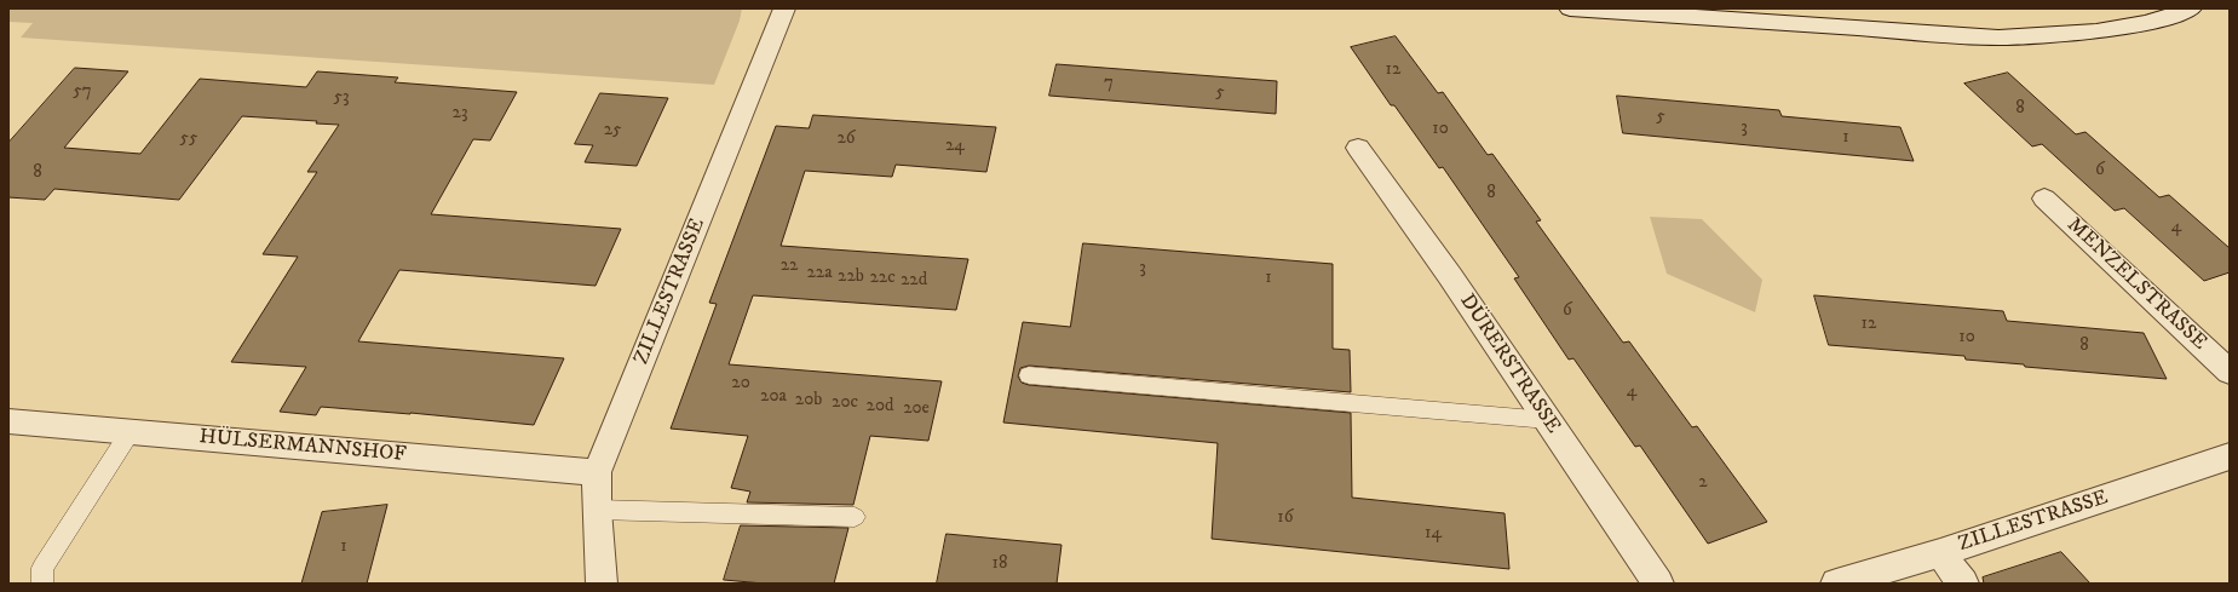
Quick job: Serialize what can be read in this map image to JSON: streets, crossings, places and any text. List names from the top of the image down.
{
  "streets": {
    "street": [
      "MENZELSTRASSE",
      "ZILLESTRASSE",
      "DÜRERSTRASSE",
      "HÜLSERMANNSHOF"
    ]
  },
  "crossings": [
    ["ZILLESTRASSE", "HÜLSERMANNSHOF"]
  ],
  "house_numbers": [
    "12",
    "7",
    "57",
    "5",
    "53",
    "8",
    "23",
    "5",
    "3",
    "10",
    "25",
    "1",
    "55",
    "26",
    "24",
    "6",
    "8",
    "8",
    "4",
    "22",
    "3",
    "22a",
    "22b",
    "22c",
    "1",
    "22d",
    "6",
    "12",
    "10",
    "8",
    "20",
    "4",
    "20a",
    "20b",
    "20c",
    "20d",
    "20e",
    "2",
    "16",
    "14",
    "1",
    "18"
  ]
}
